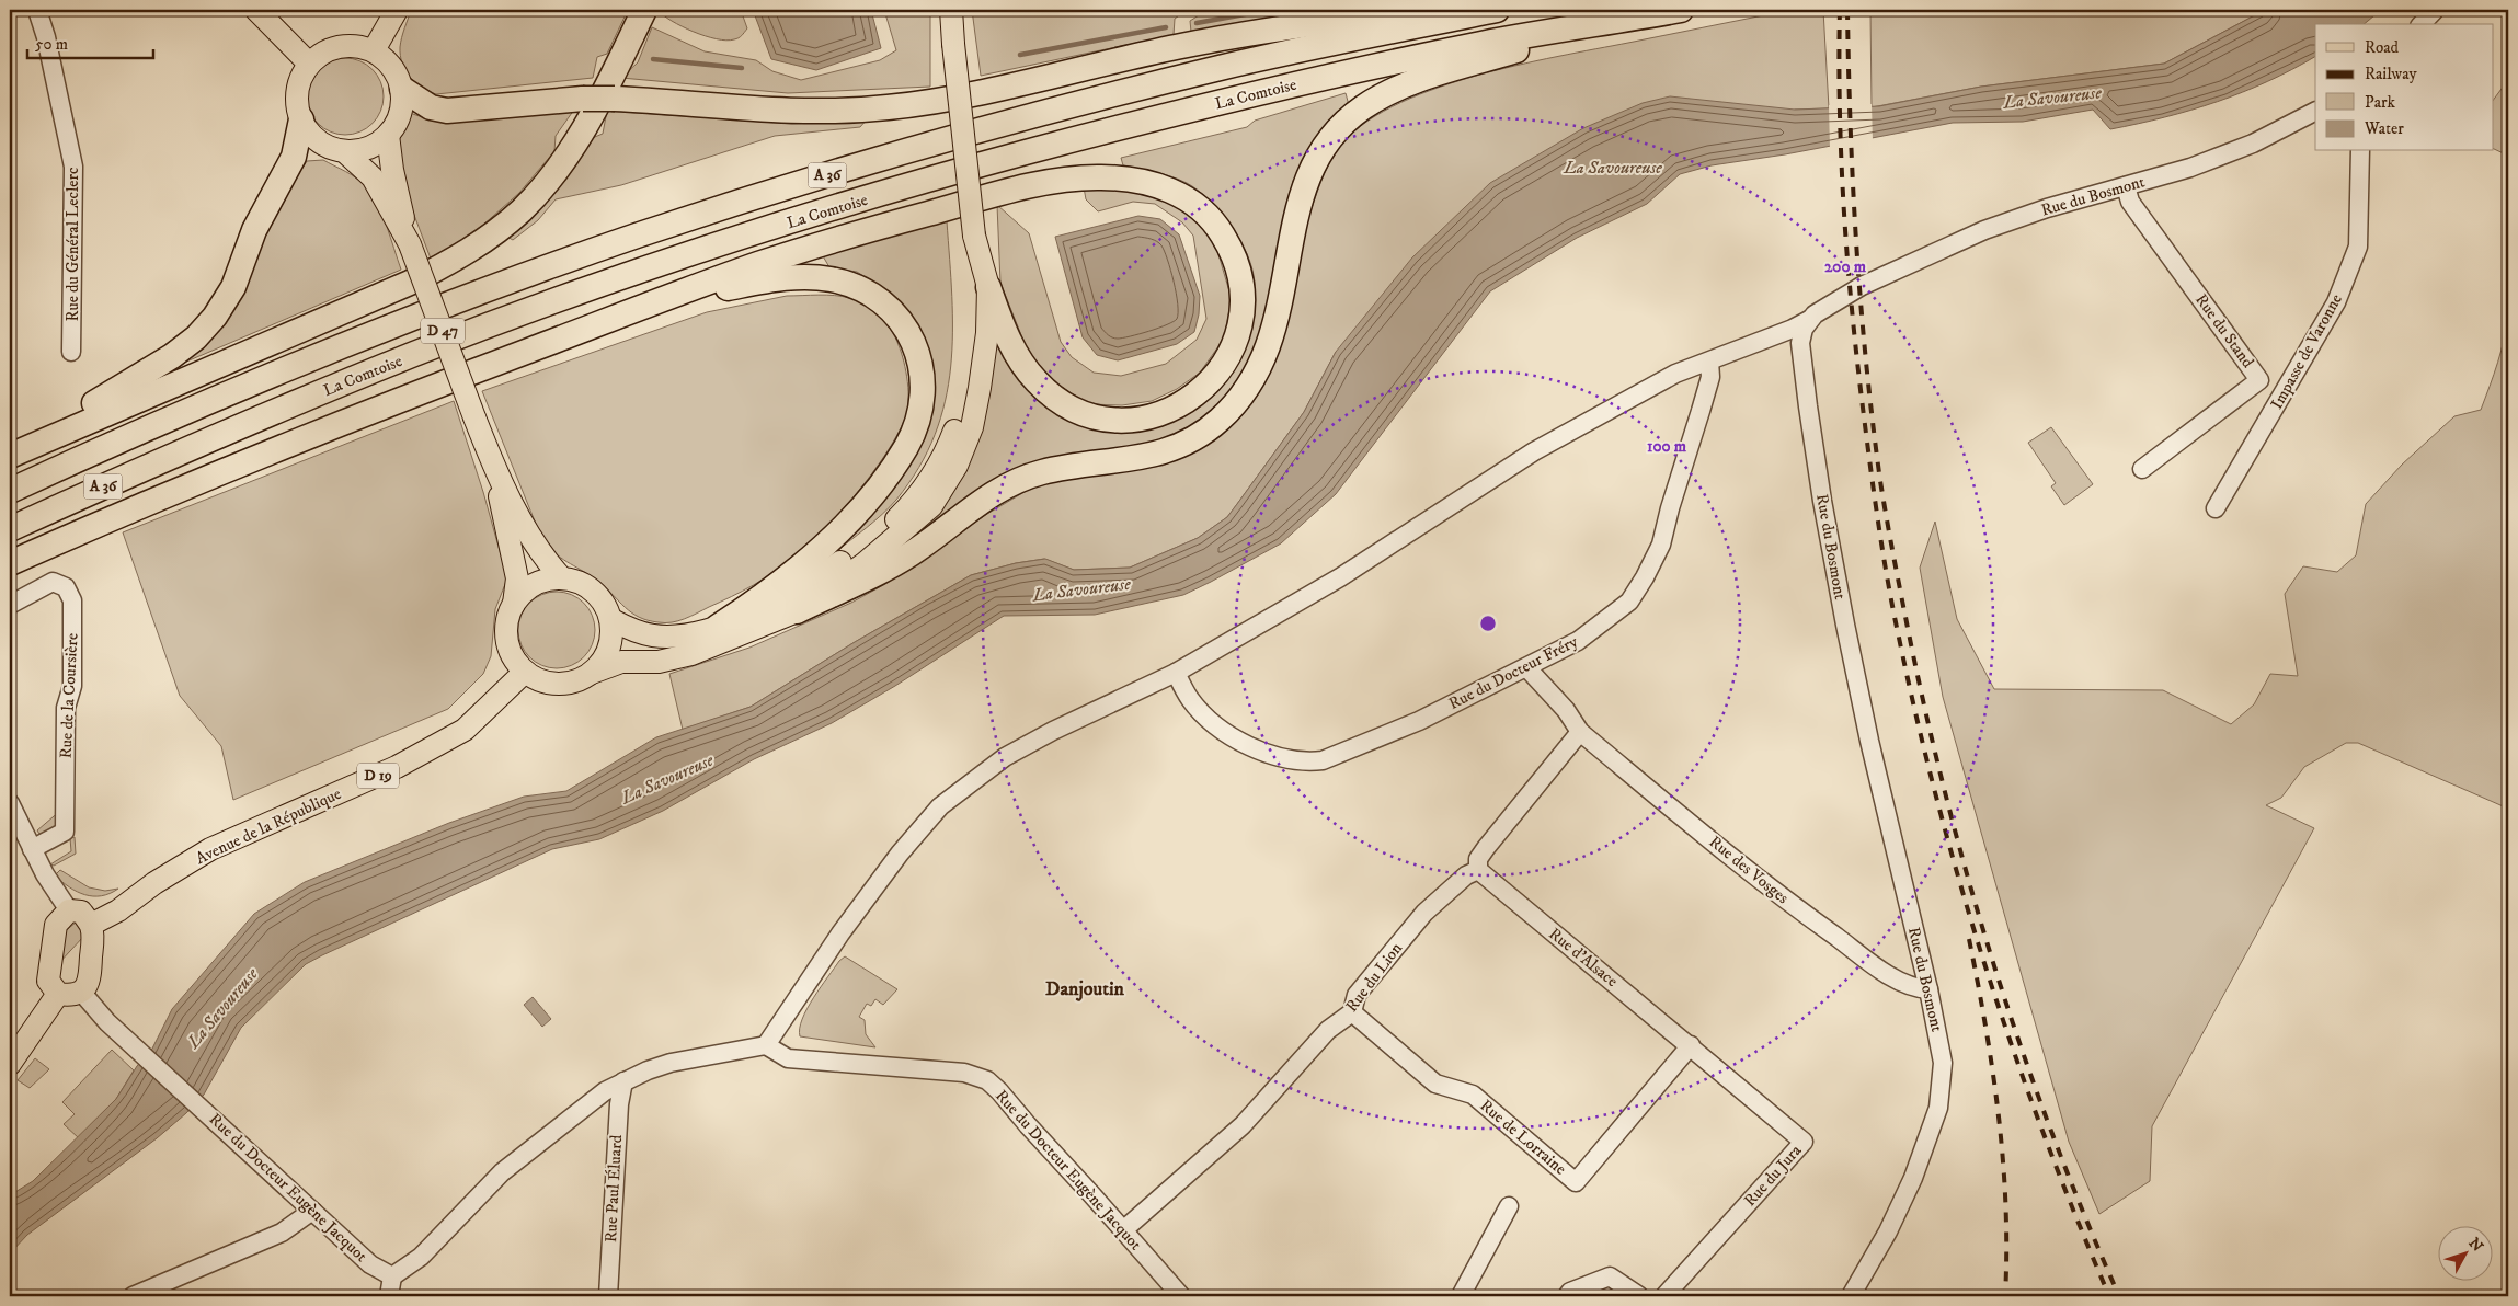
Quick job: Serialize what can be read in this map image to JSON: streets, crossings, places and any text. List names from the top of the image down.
{
  "streets": {
    "highway": ["La Comtoise", "A 36"],
    "main road": ["D 47", "D 19", "Avenue de la République"],
    "street": [
      "Rue du Bosmont",
      "Rue du Général Leclerc",
      "Rue du Stand",
      "Impasse de Varonne",
      "Rue du Docteur Fréry",
      "Rue de la Coursière",
      "Rue des Vosges",
      "Rue d'Alsace",
      "Rue du Lion",
      "Rue de Lorraine",
      "Rue du Docteur Eugène Jacquot",
      "Rue du Jura",
      "Rue Paul Éluard"
    ]
  },
  "crossings": [
    ["Rue du Bosmont", "Rue du Stand"],
    ["Rue du Bosmont", "Rue des Vosges"],
    ["D 47", "Avenue de la République"],
    ["Rue du Docteur Fréry", "Rue des Vosges"],
    ["Rue d'Alsace", "Rue du Lion"],
    ["Rue d'Alsace", "Rue de Lorraine"],
    ["Rue d'Alsace", "Rue du Jura"],
    ["Rue du Lion", "Rue de Lorraine"],
    ["Rue du Lion", "Rue du Docteur Eugène Jacquot"],
    ["Rue de Lorraine", "Rue du Jura"]
  ],
  "districts": ["Danjoutin"],
  "water": ["La Savoureuse"],
  "legend": [
    "Road",
    "Railway",
    "Park",
    "Water"
  ],
  "scale_bar": "50 m",
  "north": "top right",
  "rings": ["200 m", "100 m"]
}
